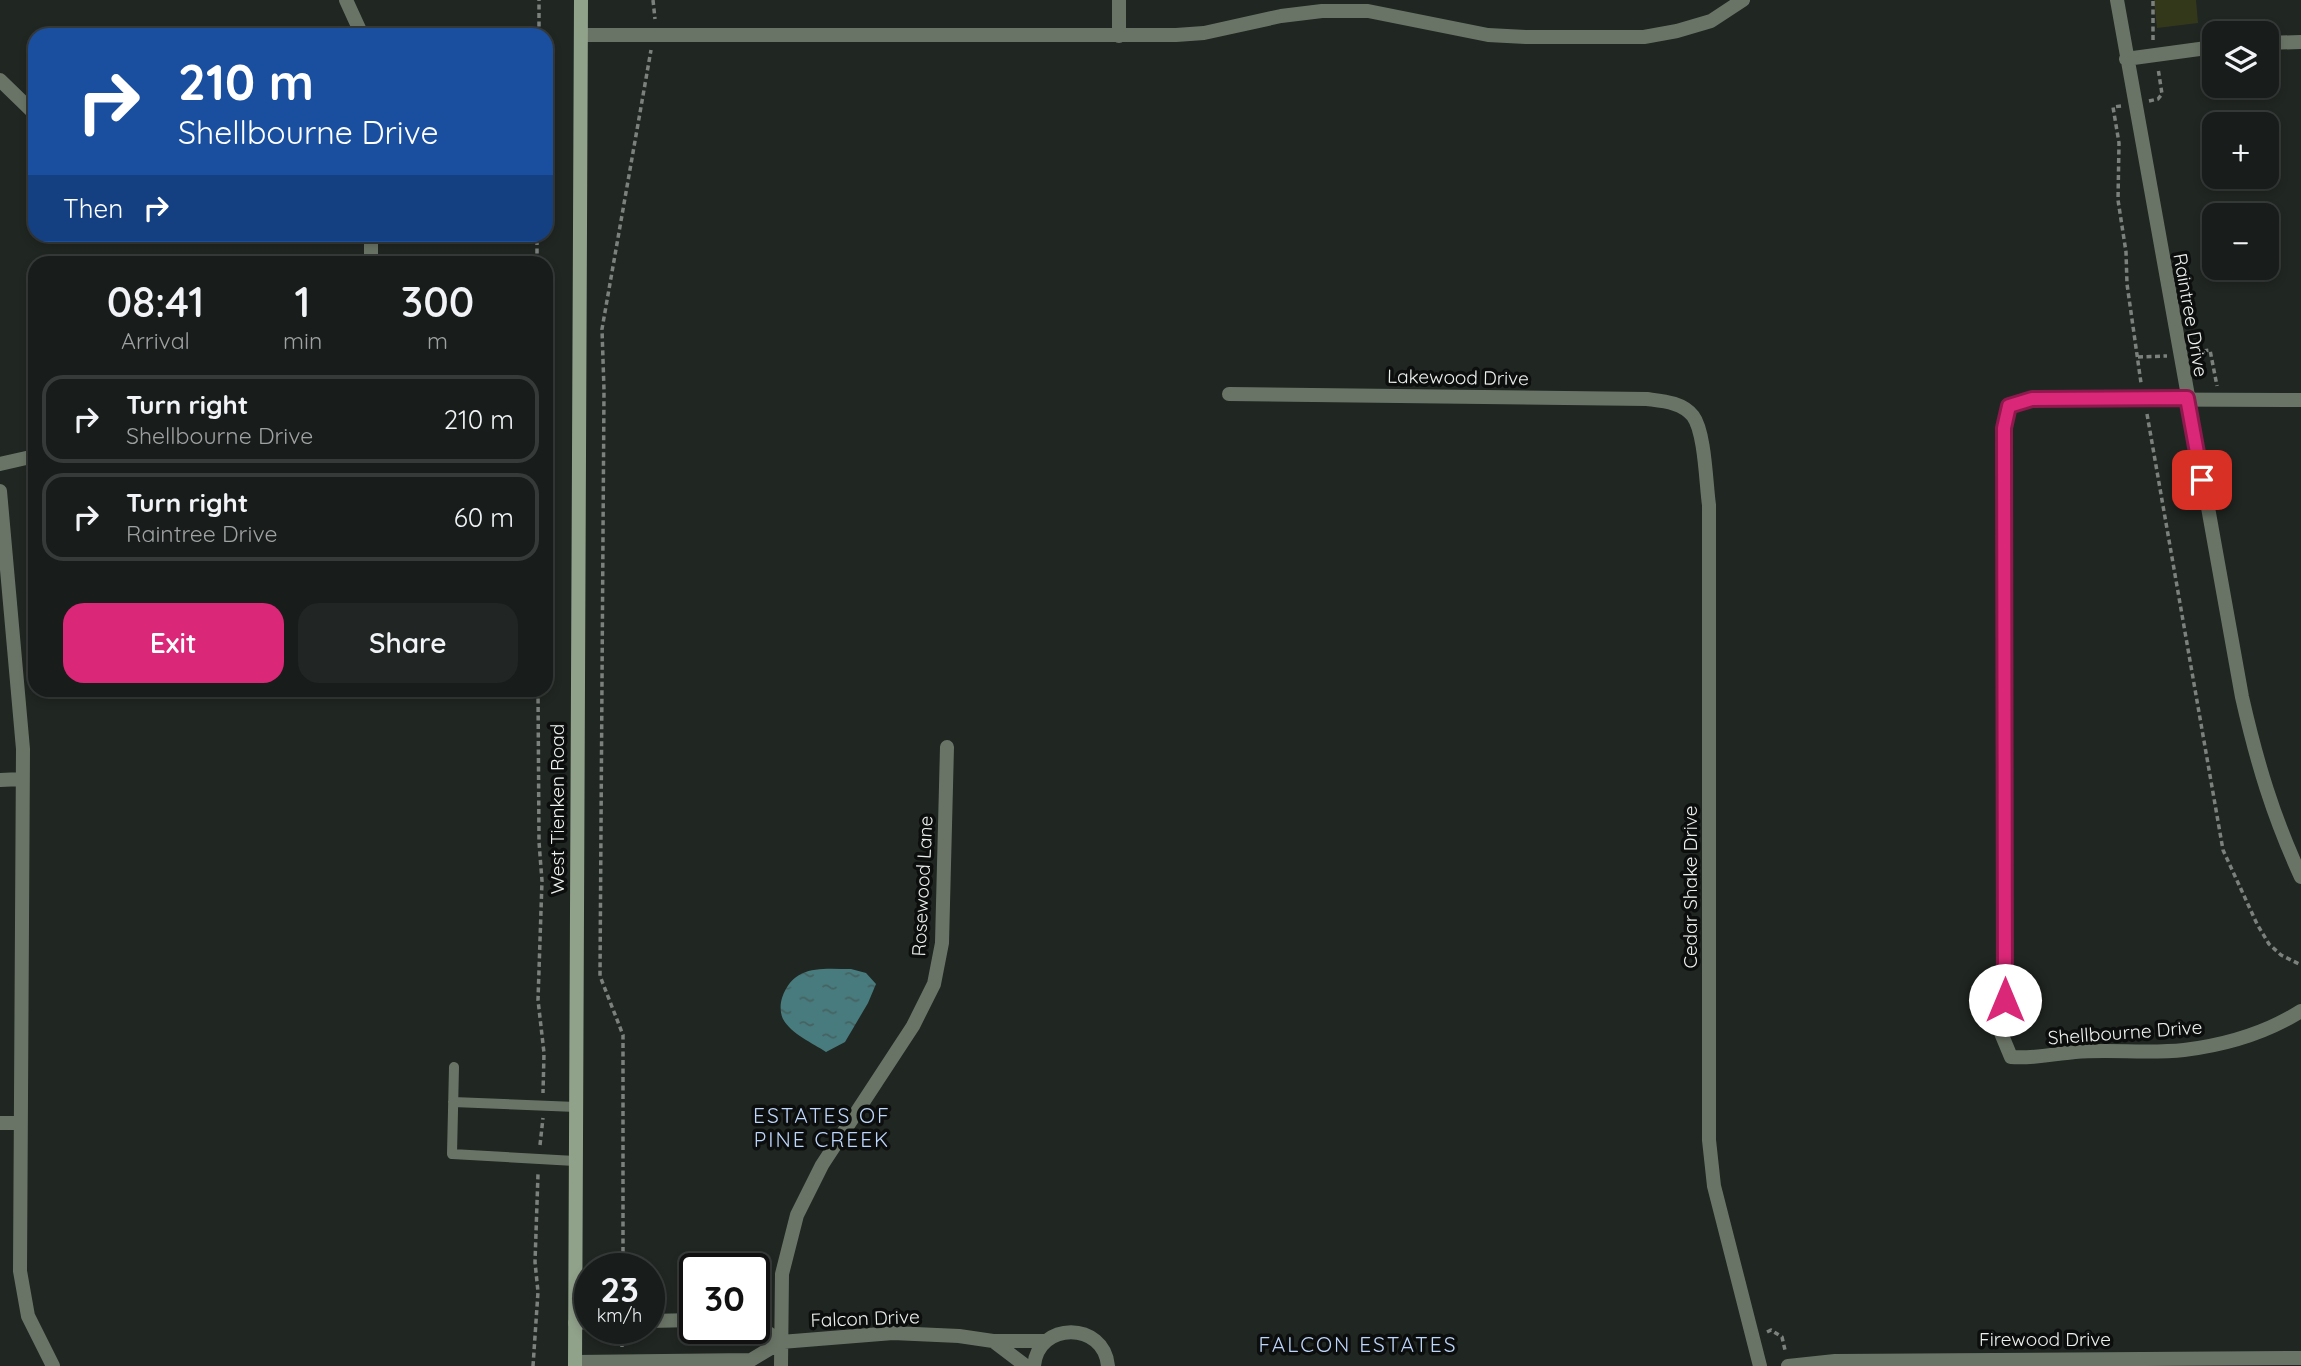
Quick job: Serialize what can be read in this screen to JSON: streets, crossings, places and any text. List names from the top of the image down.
{
  "streets": {
    "street": [
      "Raintree Drive",
      "Lakewood Drive",
      "West Tienken Road",
      "Rosewood Lane",
      "Cedar Shake Drive",
      "Shellbourne Drive",
      "Falcon Drive",
      "Firewood Drive"
    ]
  },
  "crossings": [
    ["Raintree Drive", "Shellbourne Drive"],
    ["Lakewood Drive", "Cedar Shake Drive"],
    ["West Tienken Road", "Falcon Drive"],
    ["Rosewood Lane", "Falcon Drive"]
  ],
  "districts": ["ESTATES OF PINE CREEK", "FALCON ESTATES"],
  "page": {
    "map_buttons": ["+", "−"],
    "turn": ["210 m", "Shellbourne Drive"],
    "then": "Then",
    "eta": [
      "08:41",
      "Arrival",
      "1",
      "min",
      "300",
      "m"
    ],
    "list": [
      {
        "name": "Turn right",
        "note": "Shellbourne Drive",
        "value": "210 m"
      },
      {
        "name": "Turn right",
        "note": "Raintree Drive",
        "value": "60 m"
      }
    ],
    "buttons": ["Exit", "Share"],
    "speed": "23 km/h",
    "limit": "30"
  }
}
